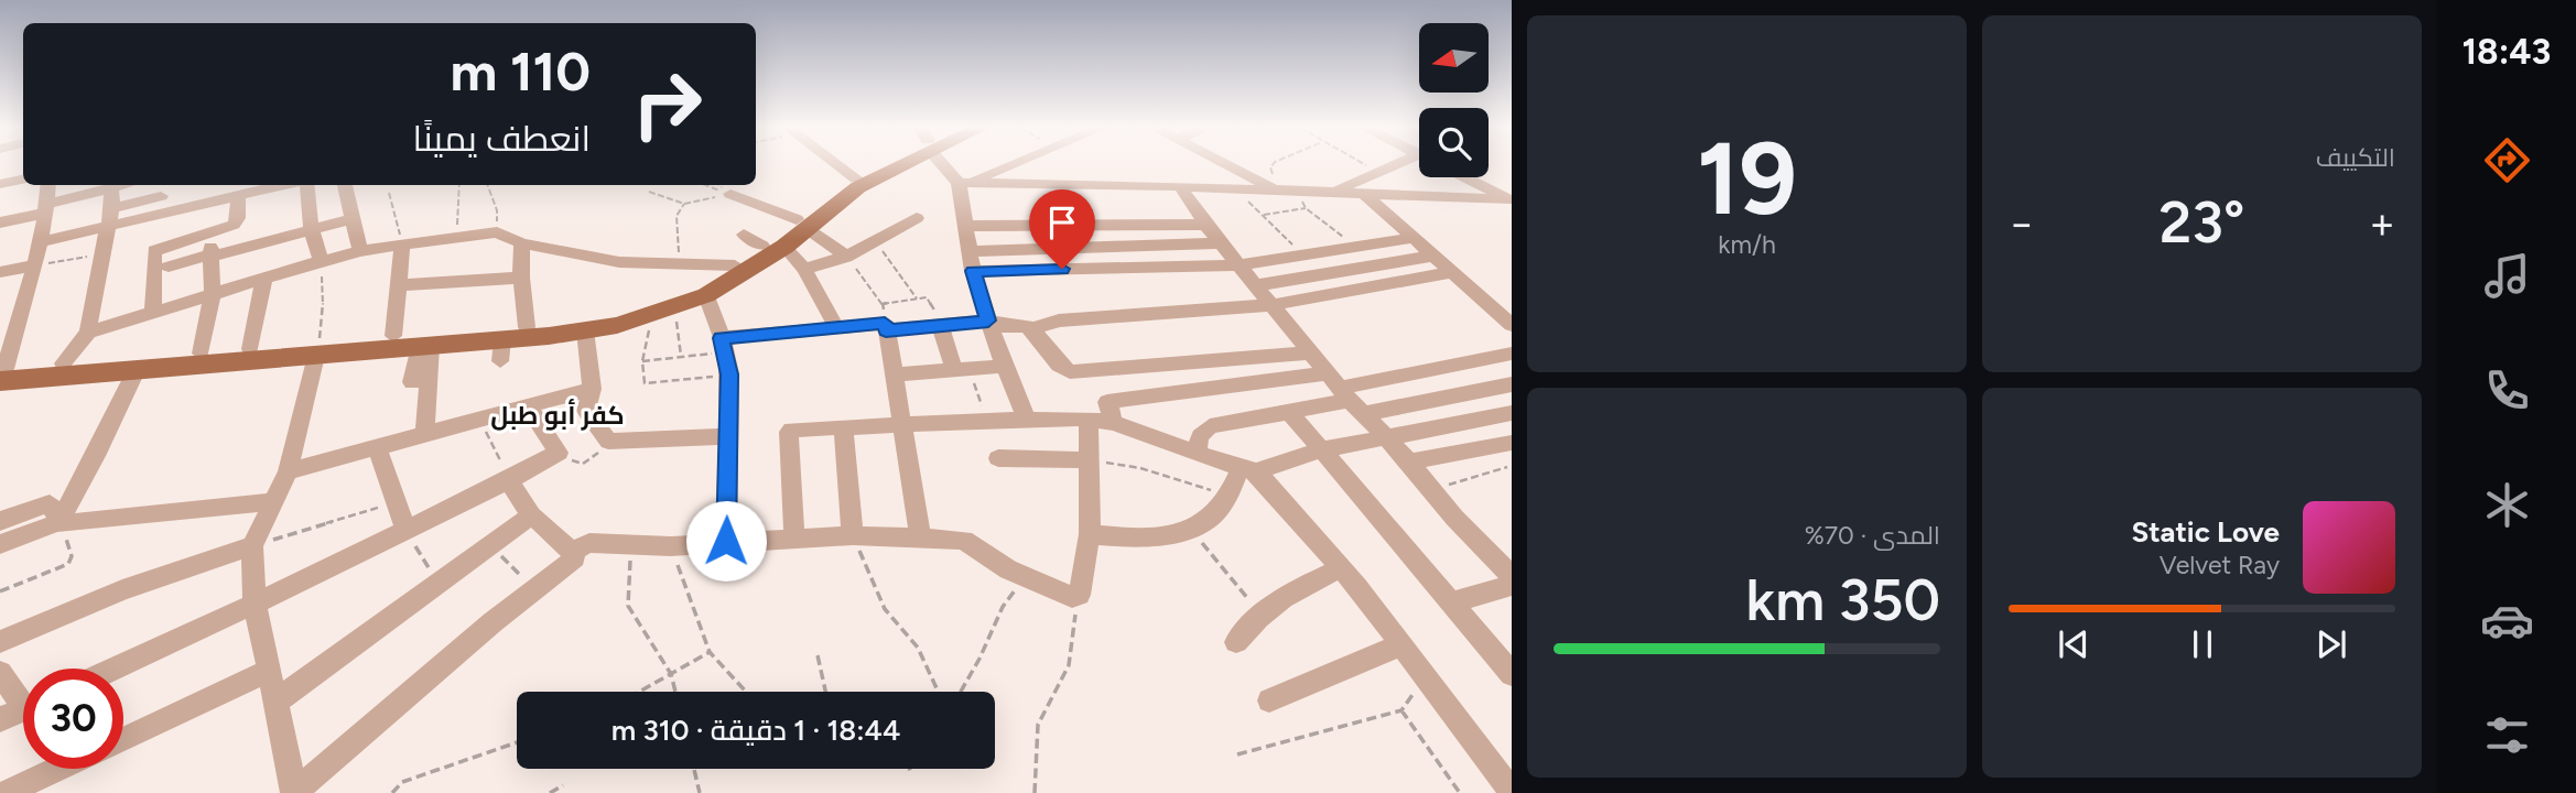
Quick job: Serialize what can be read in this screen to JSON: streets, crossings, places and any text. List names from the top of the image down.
{
  "districts": ["كفر أبو طبل"],
  "north": "left",
  "page": {
    "tabs": "18:43",
    "tile": [
      "التكييف",
      ["19", "km/h"],
      ["المدى · 70%", "350 km"]
    ],
    "turn": ["110 m", "انعطف يمينًا"],
    "heat": ["−", "23°", "+"],
    "song": ["Static Love", "Velvet Ray"],
    "limit": "30",
    "trip": "18:44 · 1 دقيقة · 310 m"
  }
}
